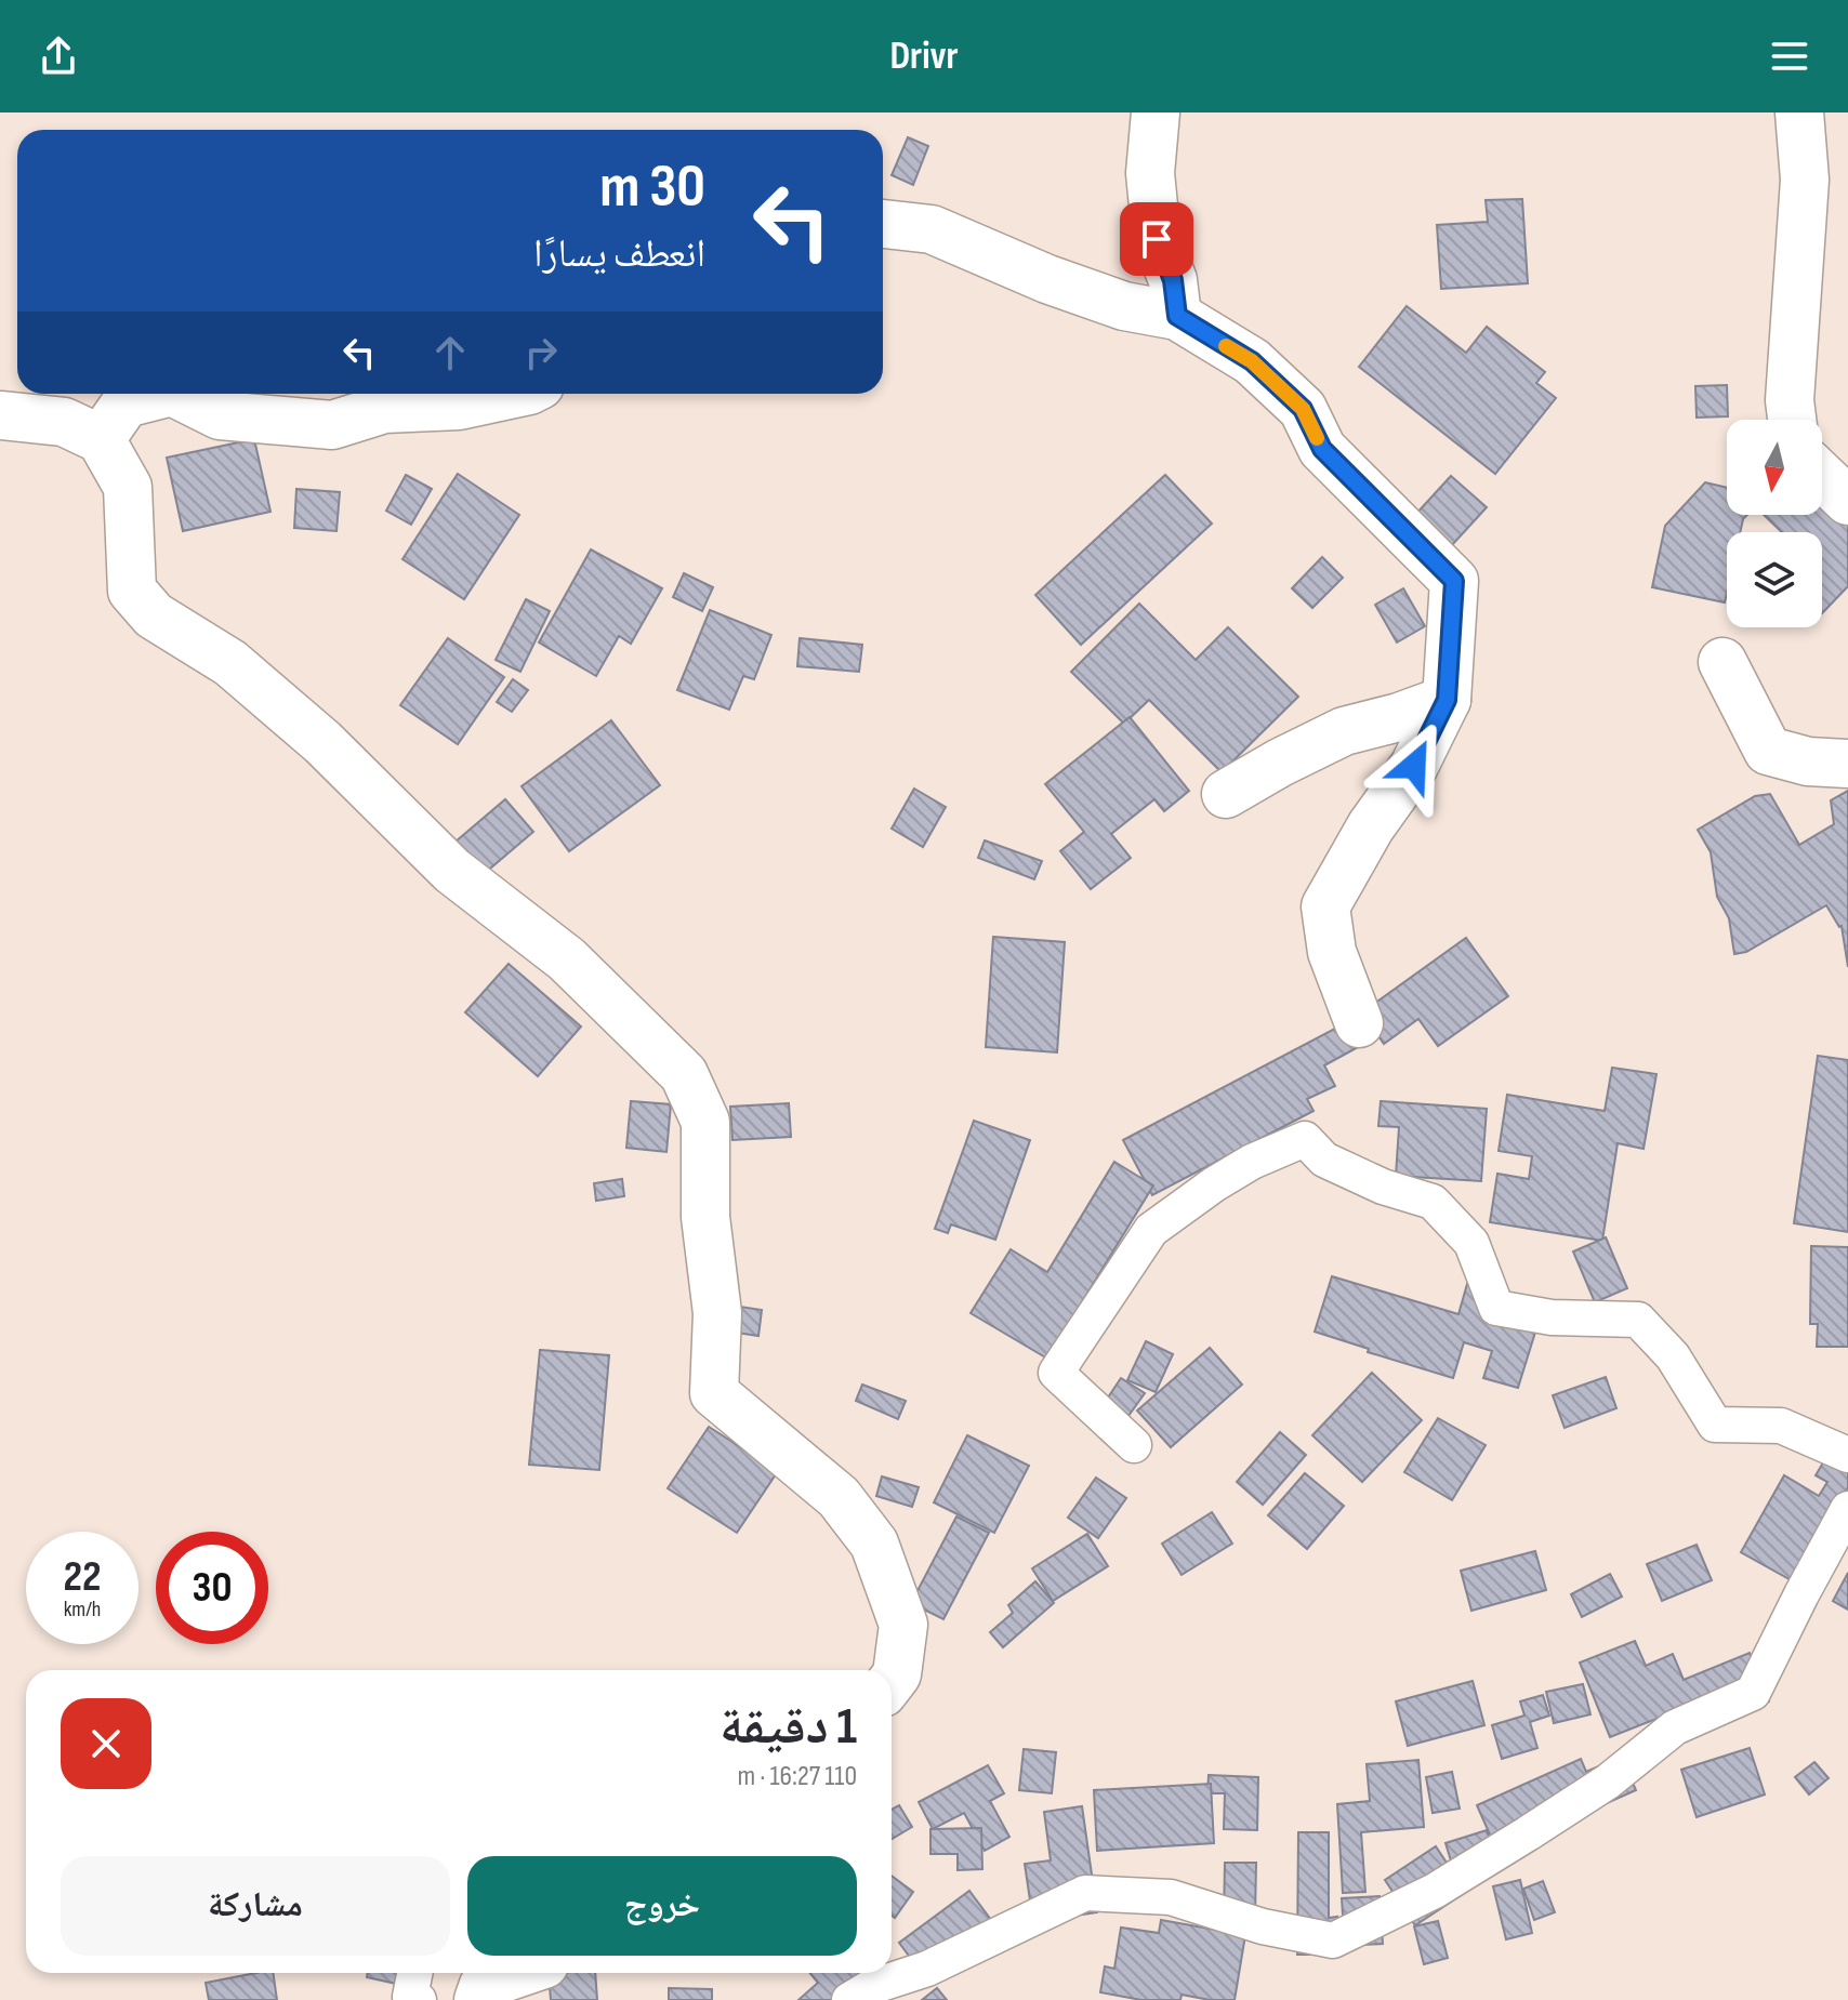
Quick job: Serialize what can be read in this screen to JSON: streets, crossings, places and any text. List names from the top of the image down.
{
  "north": "bottom",
  "page": {
    "header": "Drivr",
    "turn": ["30 m", "انعطف يسارًا"],
    "speed": "22 km/h",
    "limit": "30",
    "heading": ["1 دقيقة", "110 m · 16:27"],
    "buttons": ["خروج", "مشاركة"]
  }
}
